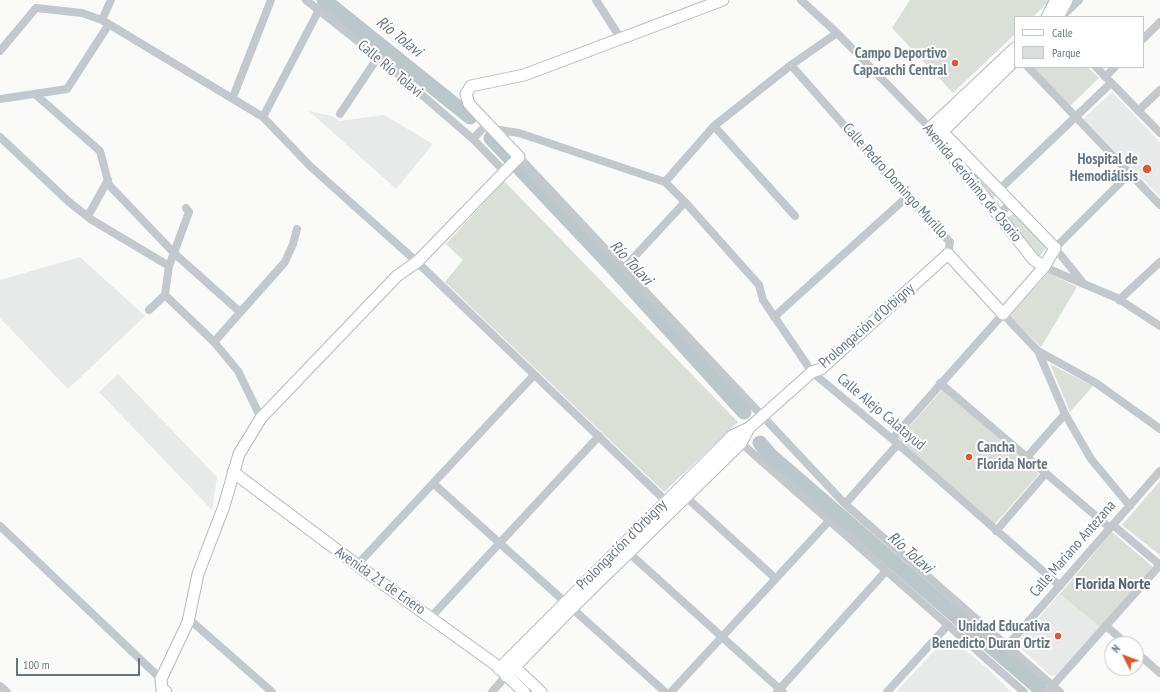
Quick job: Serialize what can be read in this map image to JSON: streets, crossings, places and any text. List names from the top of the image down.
{
  "streets": {
    "street": [
      "Calle Río Tolavi",
      "Calle Pedro Domingo Murillo",
      "Avenida Gerónimo de Osorio",
      "Prolongación d'Orbigny",
      "Calle Alejo Calatayud",
      "Calle Mariano Antezana",
      "Avenida 21 de Enero"
    ]
  },
  "crossings": [
    ["Calle Pedro Domingo Murillo", "Prolongación d'Orbigny"],
    ["Prolongación d'Orbigny", "Calle Alejo Calatayud"],
    ["Prolongación d'Orbigny", "Avenida 21 de Enero"],
    ["Calle Alejo Calatayud", "Calle Mariano Antezana"]
  ],
  "districts": ["Florida Norte"],
  "water": ["Río Tolavi"],
  "places": [
    "Campo Deportivo Capacachi Central",
    "Hospital de Hemodiálisis",
    "Cancha Florida Norte",
    "Unidad Educativa Benedicto Duran Ortiz"
  ],
  "legend": ["Calle", "Parque"],
  "scale_bar": "100 m",
  "north": "top left"
}
